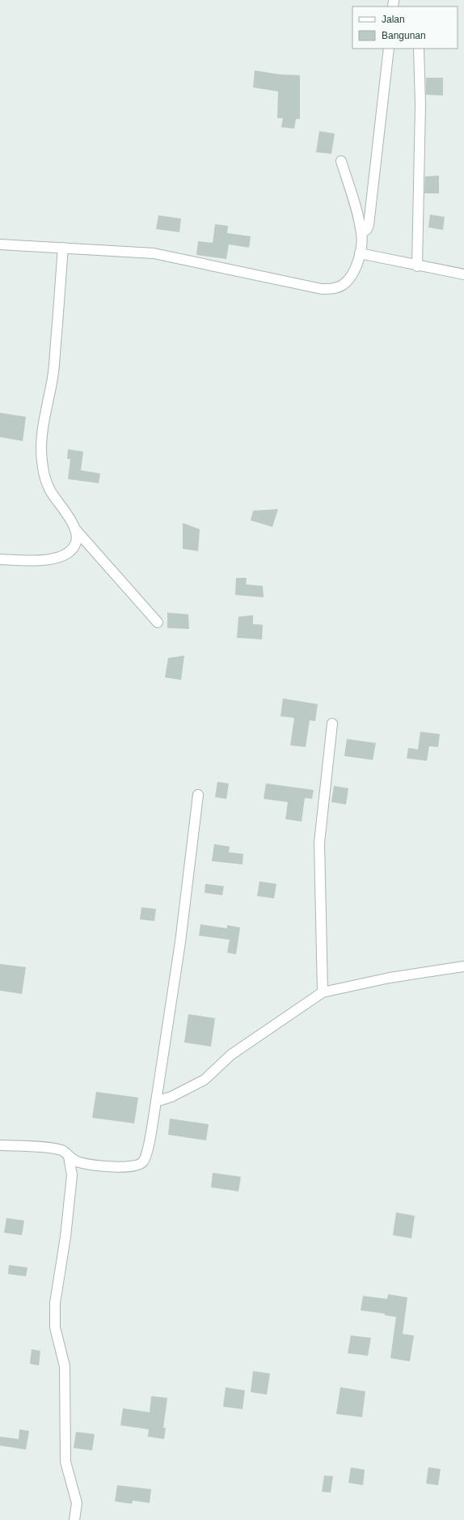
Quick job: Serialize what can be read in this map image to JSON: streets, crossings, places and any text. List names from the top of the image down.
{
  "legend": ["Jalan", "Bangunan"]
}
